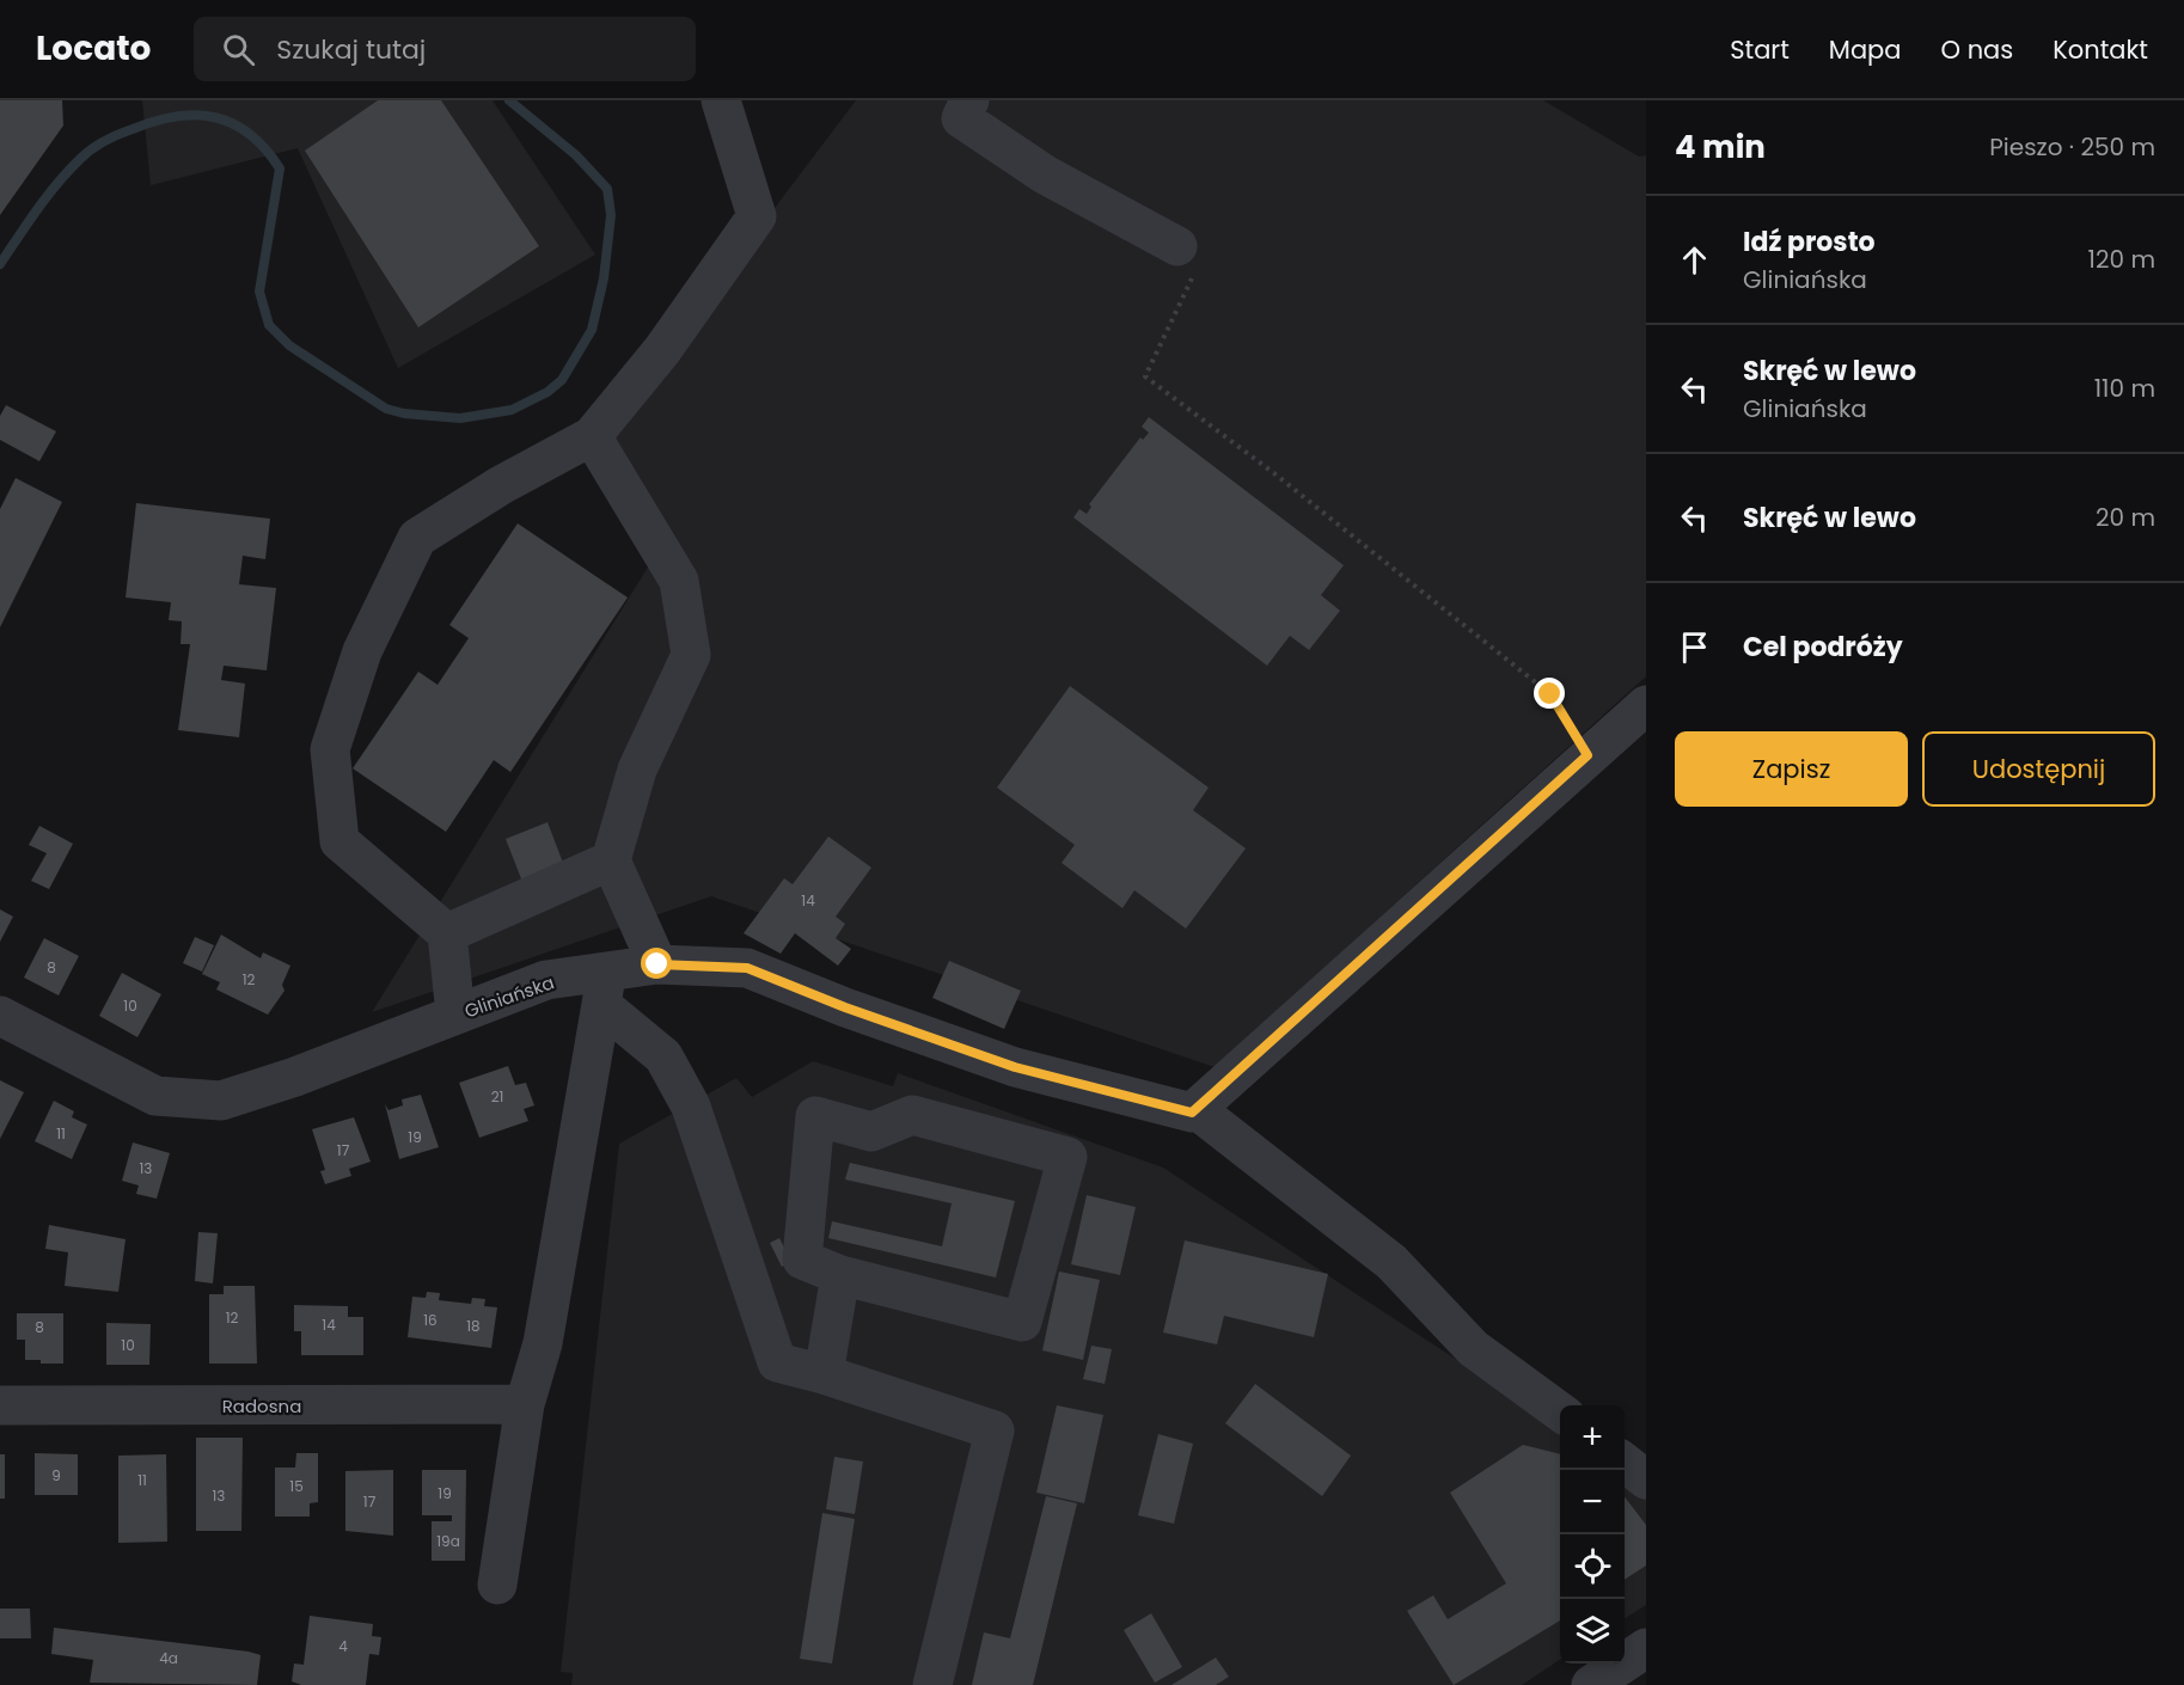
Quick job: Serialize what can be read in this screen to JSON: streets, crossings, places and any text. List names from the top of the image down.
{
  "streets": {
    "street": ["Gliniańska", "Radosna"]
  },
  "house_numbers": [
    "14",
    "8",
    "12",
    "10",
    "21",
    "11",
    "19",
    "17",
    "13",
    "12",
    "16",
    "14",
    "18",
    "8",
    "10",
    "9",
    "11",
    "15",
    "19",
    "13",
    "17",
    "19a",
    "4",
    "4a"
  ],
  "page": {
    "header": "Locato",
    "search": "Szukaj tutaj",
    "nav": [
      "Start",
      "Mapa",
      "O nas",
      "Kontakt"
    ],
    "heading": ["4 min", "Pieszo · 250 m"],
    "list": [
      ["Idź prosto", "Gliniańska", "120 m"],
      ["Skręć w lewo", "Gliniańska", "110 m"],
      ["Skręć w lewo", "20 m"],
      "Cel podróży"
    ],
    "buttons": ["Zapisz", "Udostępnij"],
    "map_buttons": ["+", "−"]
  }
}
